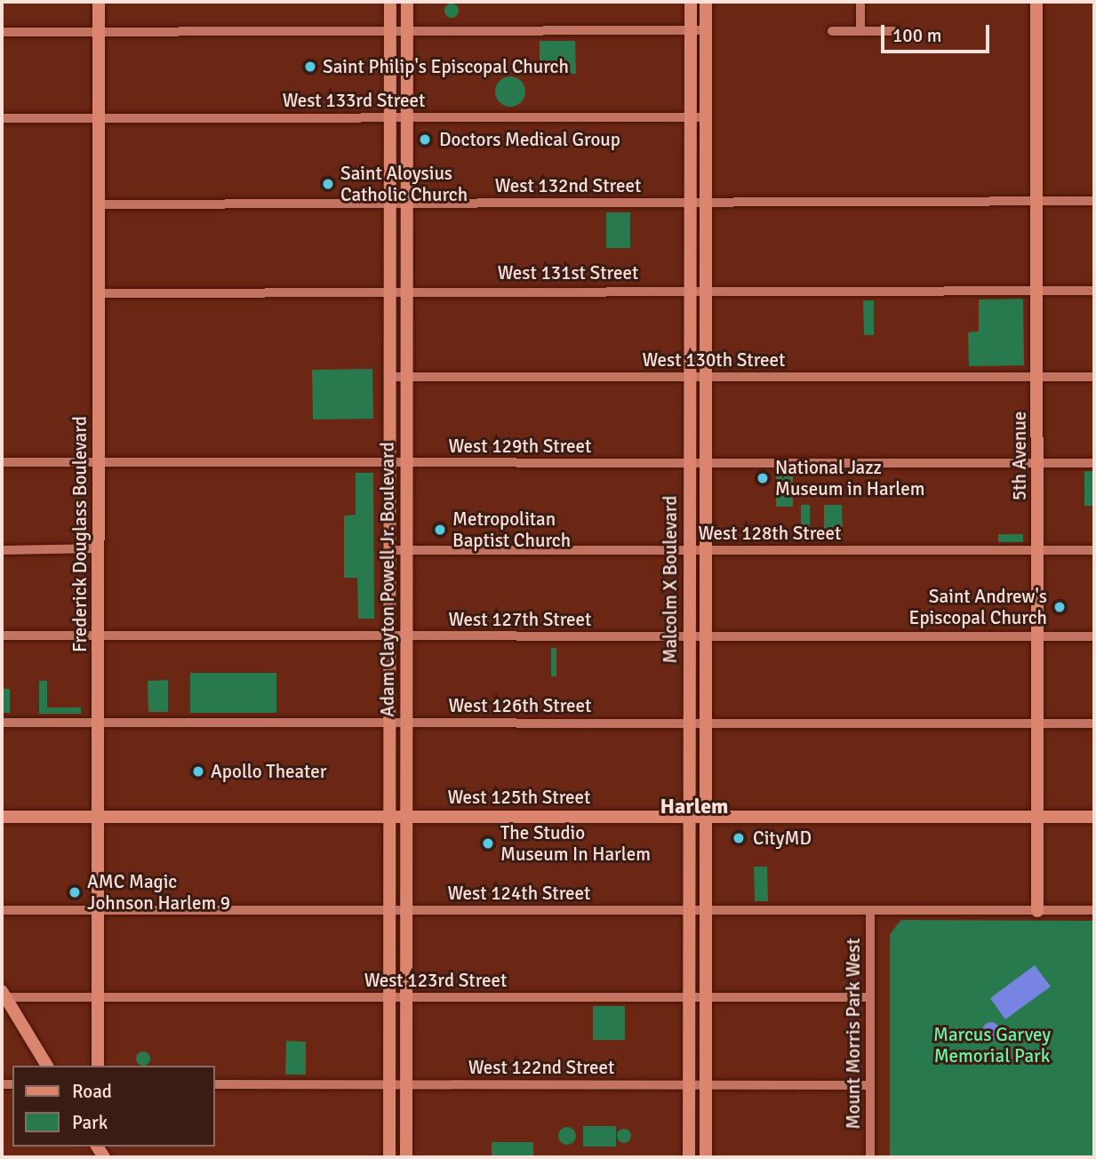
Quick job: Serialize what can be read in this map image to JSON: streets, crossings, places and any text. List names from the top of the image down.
{
  "streets": {
    "main road": [
      "5th Avenue",
      "Frederick Douglass Boulevard",
      "Adam Clayton Powell Jr. Boulevard",
      "Malcolm X Boulevard",
      "West 125th Street"
    ],
    "street": [
      "West 133rd Street",
      "West 132nd Street",
      "West 131st Street",
      "West 130th Street",
      "West 129th Street",
      "West 128th Street",
      "West 127th Street",
      "West 126th Street",
      "West 124th Street",
      "West 123rd Street",
      "Mount Morris Park West",
      "West 122nd Street"
    ]
  },
  "crossings": [
    ["West 133rd Street", "Frederick Douglass Boulevard"],
    ["West 133rd Street", "Adam Clayton Powell Jr. Boulevard"],
    ["West 133rd Street", "Malcolm X Boulevard"],
    ["West 132nd Street", "5th Avenue"],
    ["West 132nd Street", "Frederick Douglass Boulevard"],
    ["West 132nd Street", "Adam Clayton Powell Jr. Boulevard"],
    ["West 132nd Street", "Malcolm X Boulevard"],
    ["West 131st Street", "5th Avenue"],
    ["West 131st Street", "Frederick Douglass Boulevard"],
    ["West 131st Street", "Adam Clayton Powell Jr. Boulevard"],
    ["West 131st Street", "Malcolm X Boulevard"],
    ["West 130th Street", "5th Avenue"],
    ["West 130th Street", "Adam Clayton Powell Jr. Boulevard"],
    ["West 130th Street", "Malcolm X Boulevard"],
    ["West 129th Street", "5th Avenue"],
    ["West 129th Street", "Frederick Douglass Boulevard"],
    ["West 129th Street", "Adam Clayton Powell Jr. Boulevard"],
    ["West 129th Street", "Malcolm X Boulevard"],
    ["5th Avenue", "West 128th Street"],
    ["5th Avenue", "West 127th Street"],
    ["5th Avenue", "West 126th Street"],
    ["5th Avenue", "West 125th Street"],
    ["5th Avenue", "West 124th Street"],
    ["West 128th Street", "Adam Clayton Powell Jr. Boulevard"],
    ["West 128th Street", "Malcolm X Boulevard"],
    ["Frederick Douglass Boulevard", "West 127th Street"],
    ["Frederick Douglass Boulevard", "West 126th Street"],
    ["Frederick Douglass Boulevard", "West 125th Street"],
    ["Frederick Douglass Boulevard", "West 124th Street"],
    ["Frederick Douglass Boulevard", "West 123rd Street"],
    ["Adam Clayton Powell Jr. Boulevard", "West 127th Street"],
    ["Adam Clayton Powell Jr. Boulevard", "West 126th Street"],
    ["Adam Clayton Powell Jr. Boulevard", "West 125th Street"],
    ["Adam Clayton Powell Jr. Boulevard", "West 124th Street"],
    ["Adam Clayton Powell Jr. Boulevard", "West 123rd Street"],
    ["Adam Clayton Powell Jr. Boulevard", "West 122nd Street"],
    ["Malcolm X Boulevard", "West 127th Street"],
    ["Malcolm X Boulevard", "West 126th Street"],
    ["Malcolm X Boulevard", "West 125th Street"],
    ["Malcolm X Boulevard", "West 124th Street"],
    ["Malcolm X Boulevard", "West 123rd Street"],
    ["Malcolm X Boulevard", "West 122nd Street"],
    ["West 124th Street", "Mount Morris Park West"],
    ["West 123rd Street", "Mount Morris Park West"],
    ["Mount Morris Park West", "West 122nd Street"]
  ],
  "districts": ["Harlem"],
  "parks": ["Marcus Garvey Memorial Park"],
  "places": [
    "Saint Philip's Episcopal Church",
    "Doctors Medical Group",
    "Saint Aloysius Catholic Church",
    "National Jazz Museum in Harlem",
    "Metropolitan Baptist Church",
    "Saint Andrew's Episcopal Church",
    "Apollo Theater",
    "CityMD",
    "The Studio Museum In Harlem",
    "AMC Magic Johnson Harlem 9"
  ],
  "legend": ["Road", "Park"],
  "scale_bar": "100 m"
}
